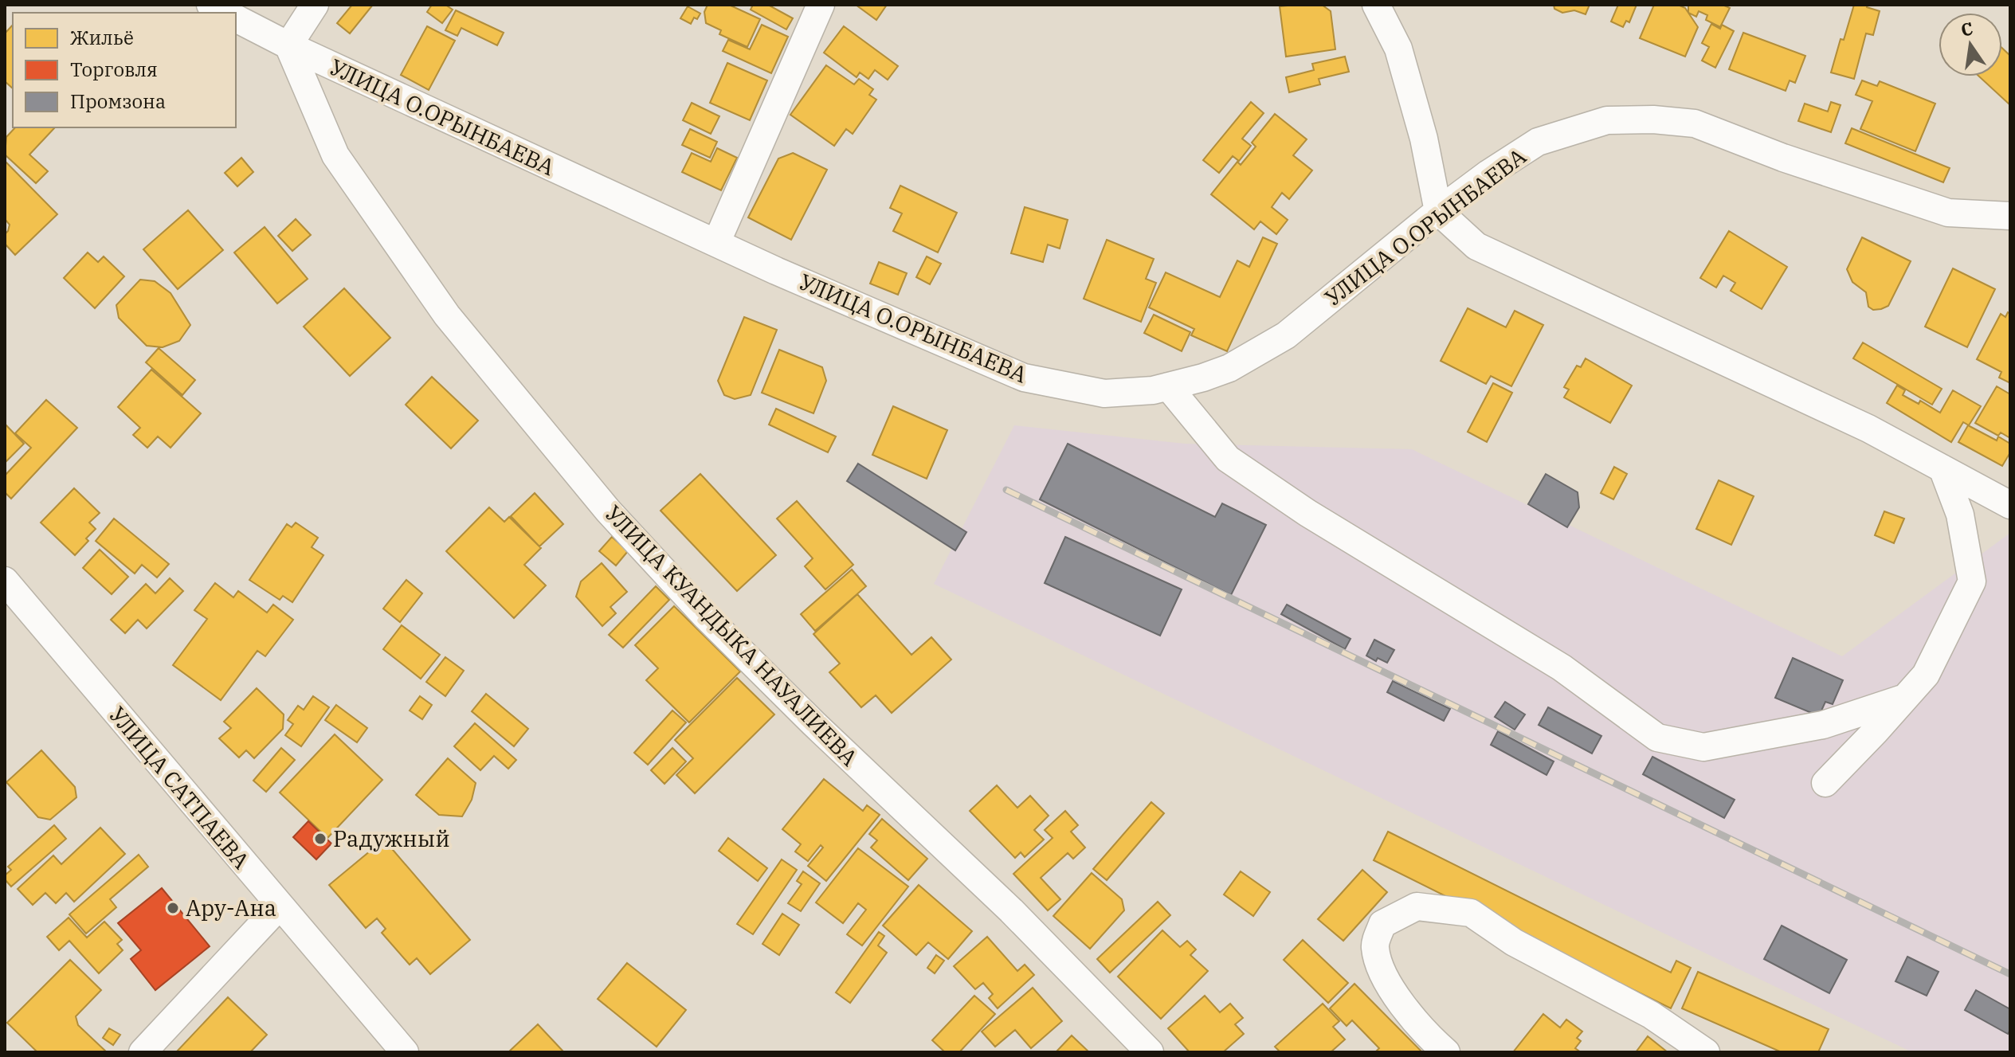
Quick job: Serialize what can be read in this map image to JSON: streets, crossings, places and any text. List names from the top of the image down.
{
  "streets": {
    "street": ["УЛИЦА О.ОРЫНБАЕВА", "УЛИЦА КУАНДЫКА НАУАЛИЕВА", "УЛИЦА САТПАЕВА"]
  },
  "crossings": [
    ["УЛИЦА О.ОРЫНБАЕВА", "УЛИЦА КУАНДЫКА НАУАЛИЕВА"]
  ],
  "places": ["Радужный", "Ару-Ана"],
  "legend": ["Жильё", "Торговля", "Промзона"],
  "north": "top"
}
